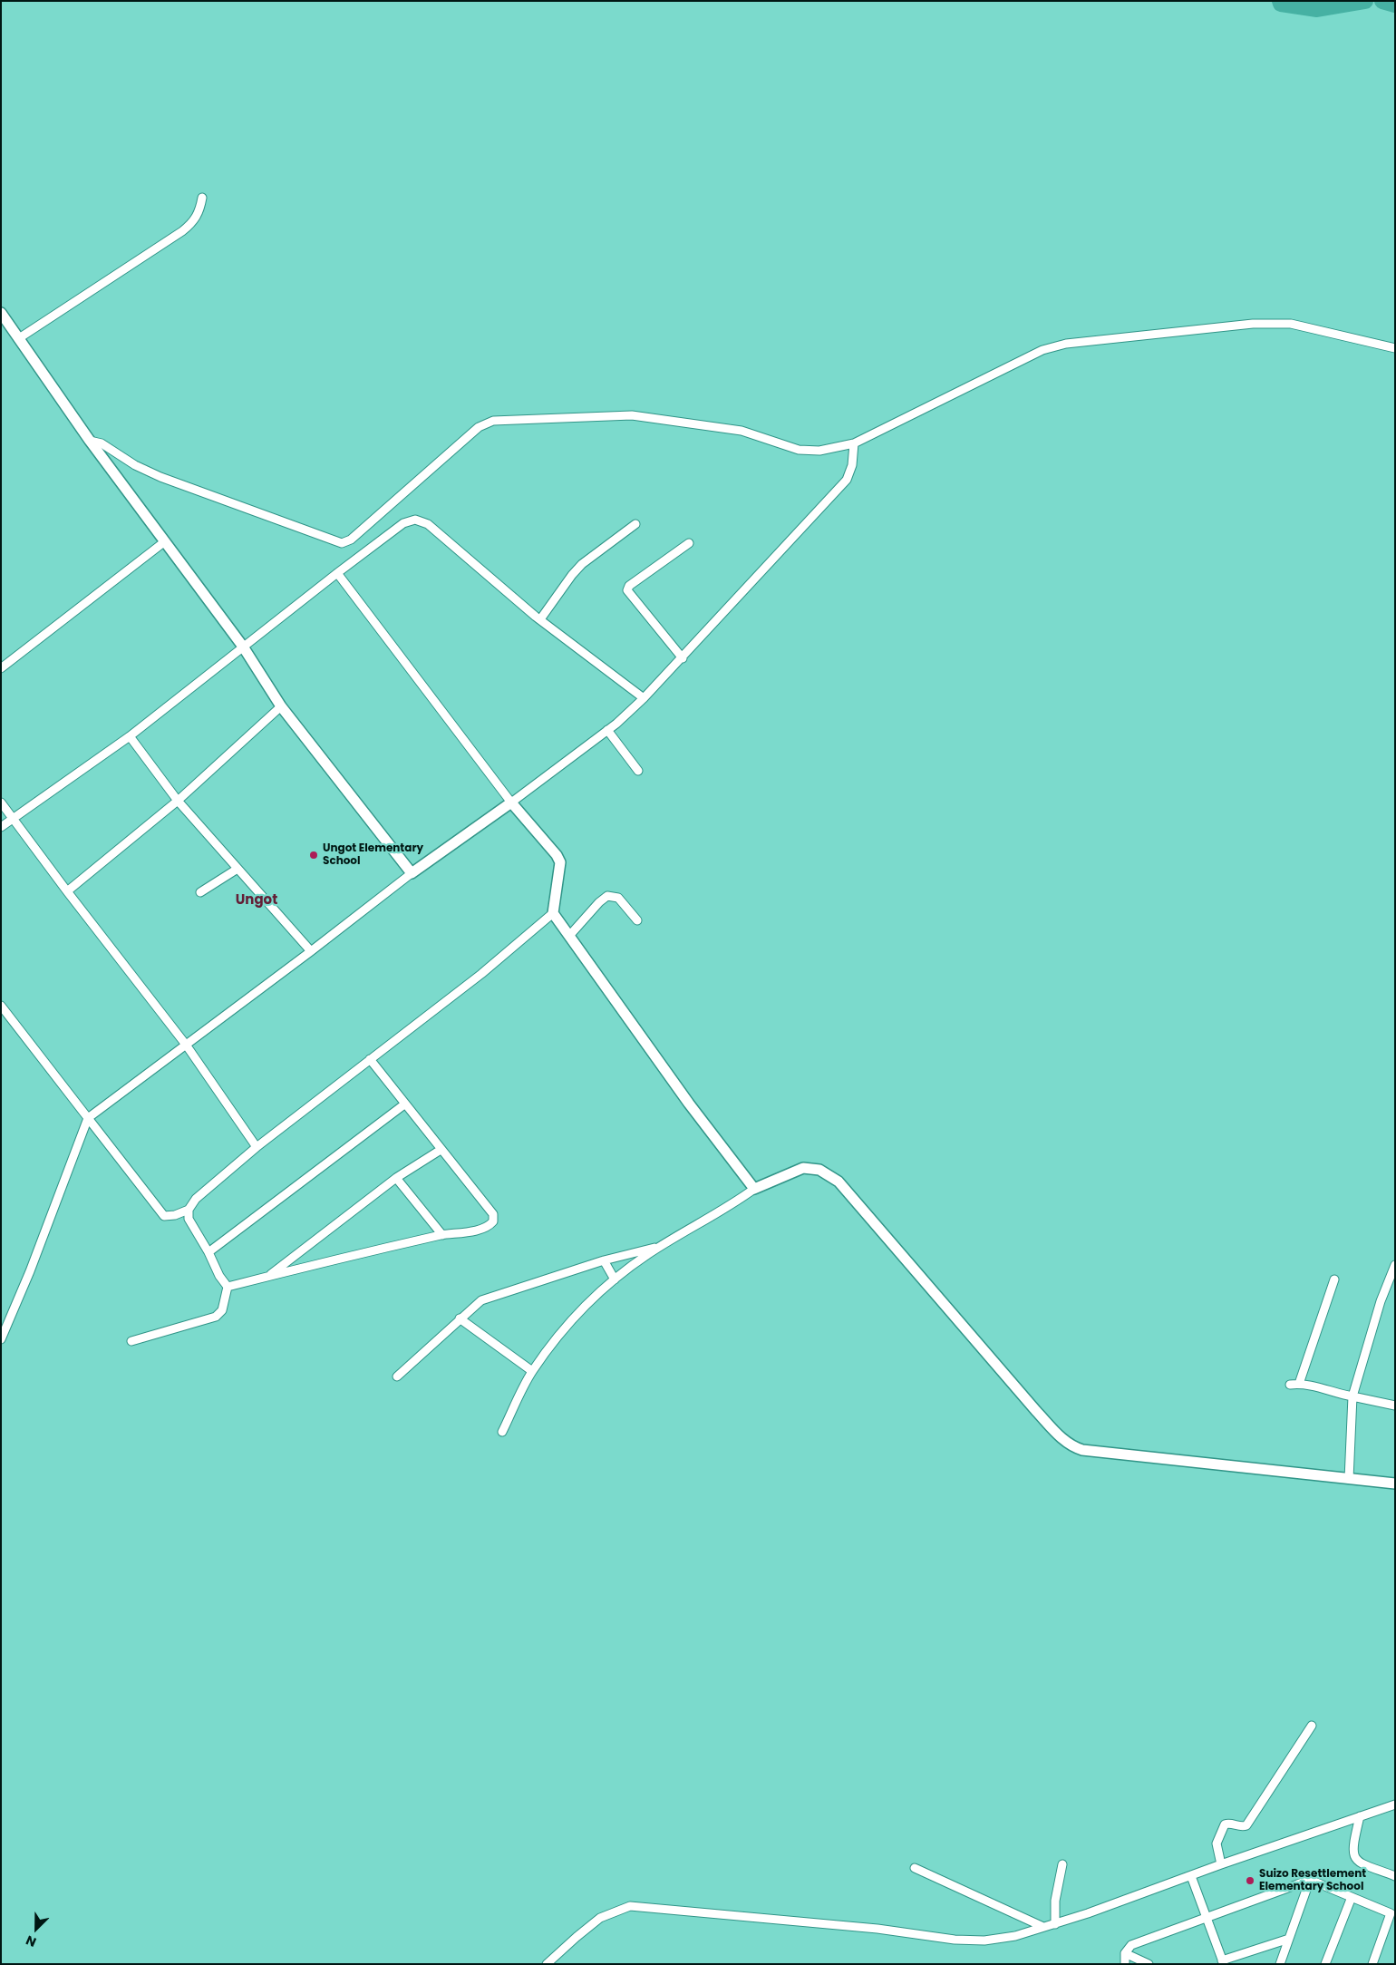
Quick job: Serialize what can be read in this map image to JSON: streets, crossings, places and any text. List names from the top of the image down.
{
  "districts": ["Ungot"],
  "places": ["Ungot Elementary School", "Suizo Resettlement Elementary School"],
  "north": "bottom left"
}
